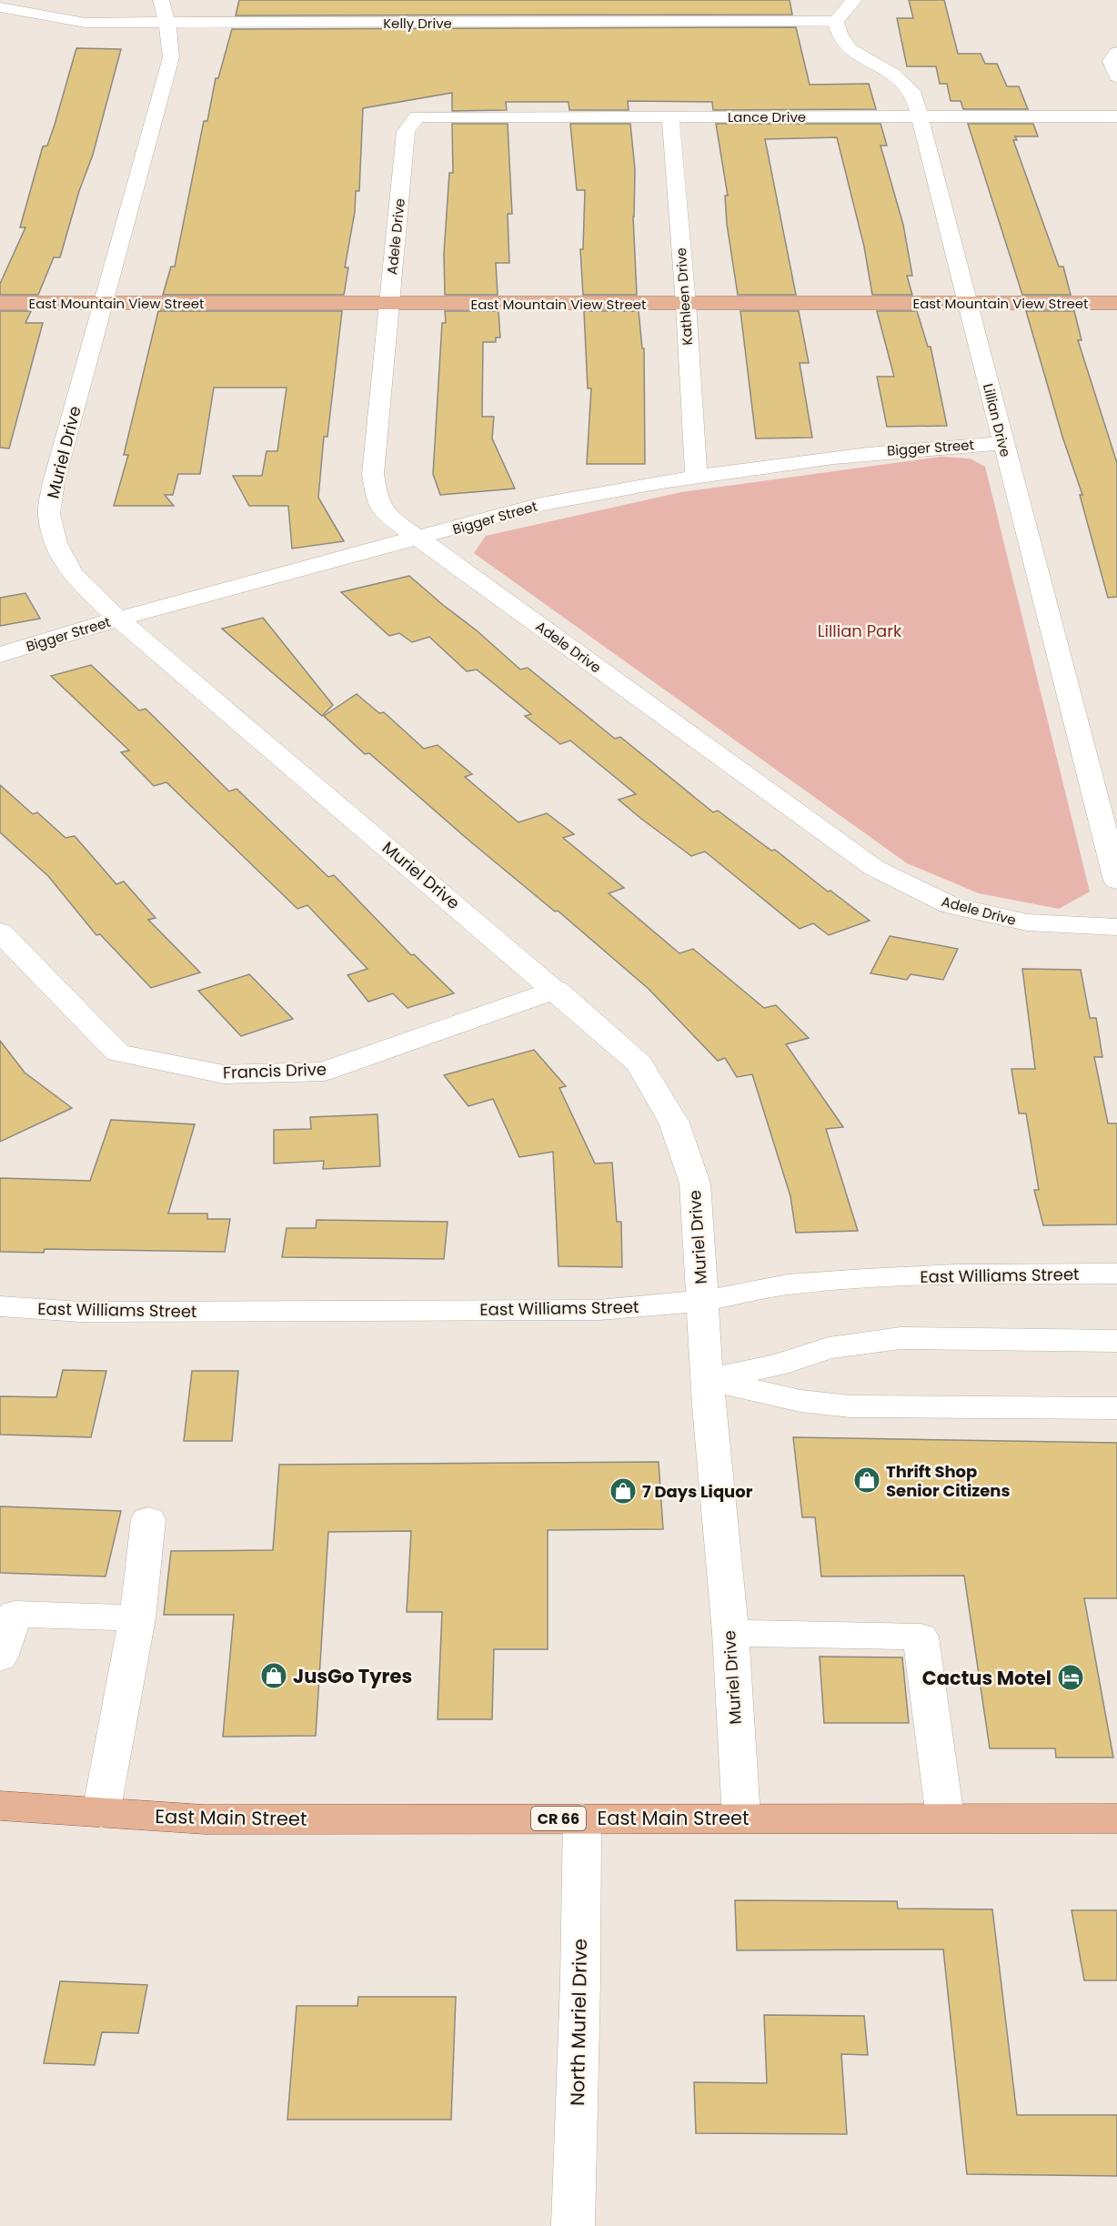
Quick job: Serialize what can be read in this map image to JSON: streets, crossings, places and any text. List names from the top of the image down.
{
  "streets": {
    "main road": ["East Mountain View Street", "East Main Street", "CR 66"],
    "street": [
      "Kelly Drive",
      "Lance Drive",
      "Adele Drive",
      "Kathleen Drive",
      "Lillian Drive",
      "Bigger Street",
      "Muriel Drive",
      "Francis Drive",
      "East Williams Street",
      "North Muriel Drive"
    ]
  },
  "crossings": [
    ["Kelly Drive", "Lillian Drive"],
    ["Kelly Drive", "Muriel Drive"],
    ["Lance Drive", "Adele Drive"],
    ["Lance Drive", "Kathleen Drive"],
    ["Lance Drive", "Lillian Drive"],
    ["Adele Drive", "East Mountain View Street"],
    ["Adele Drive", "Bigger Street"],
    ["Kathleen Drive", "East Mountain View Street"],
    ["Kathleen Drive", "Bigger Street"],
    ["East Mountain View Street", "Lillian Drive"],
    ["East Mountain View Street", "Muriel Drive"],
    ["Lillian Drive", "Bigger Street"],
    ["Bigger Street", "Muriel Drive"],
    ["Muriel Drive", "Francis Drive"],
    ["Muriel Drive", "East Williams Street"],
    ["Muriel Drive", "East Main Street"],
    ["East Main Street", "North Muriel Drive"]
  ],
  "parks": ["Lillian Park"],
  "places": {
    "shop": ["Thrift Shop Senior Citizens", "7 Days Liquor", "JusGo Tyres"],
    "hotel": ["Cactus Motel"]
  }
}
